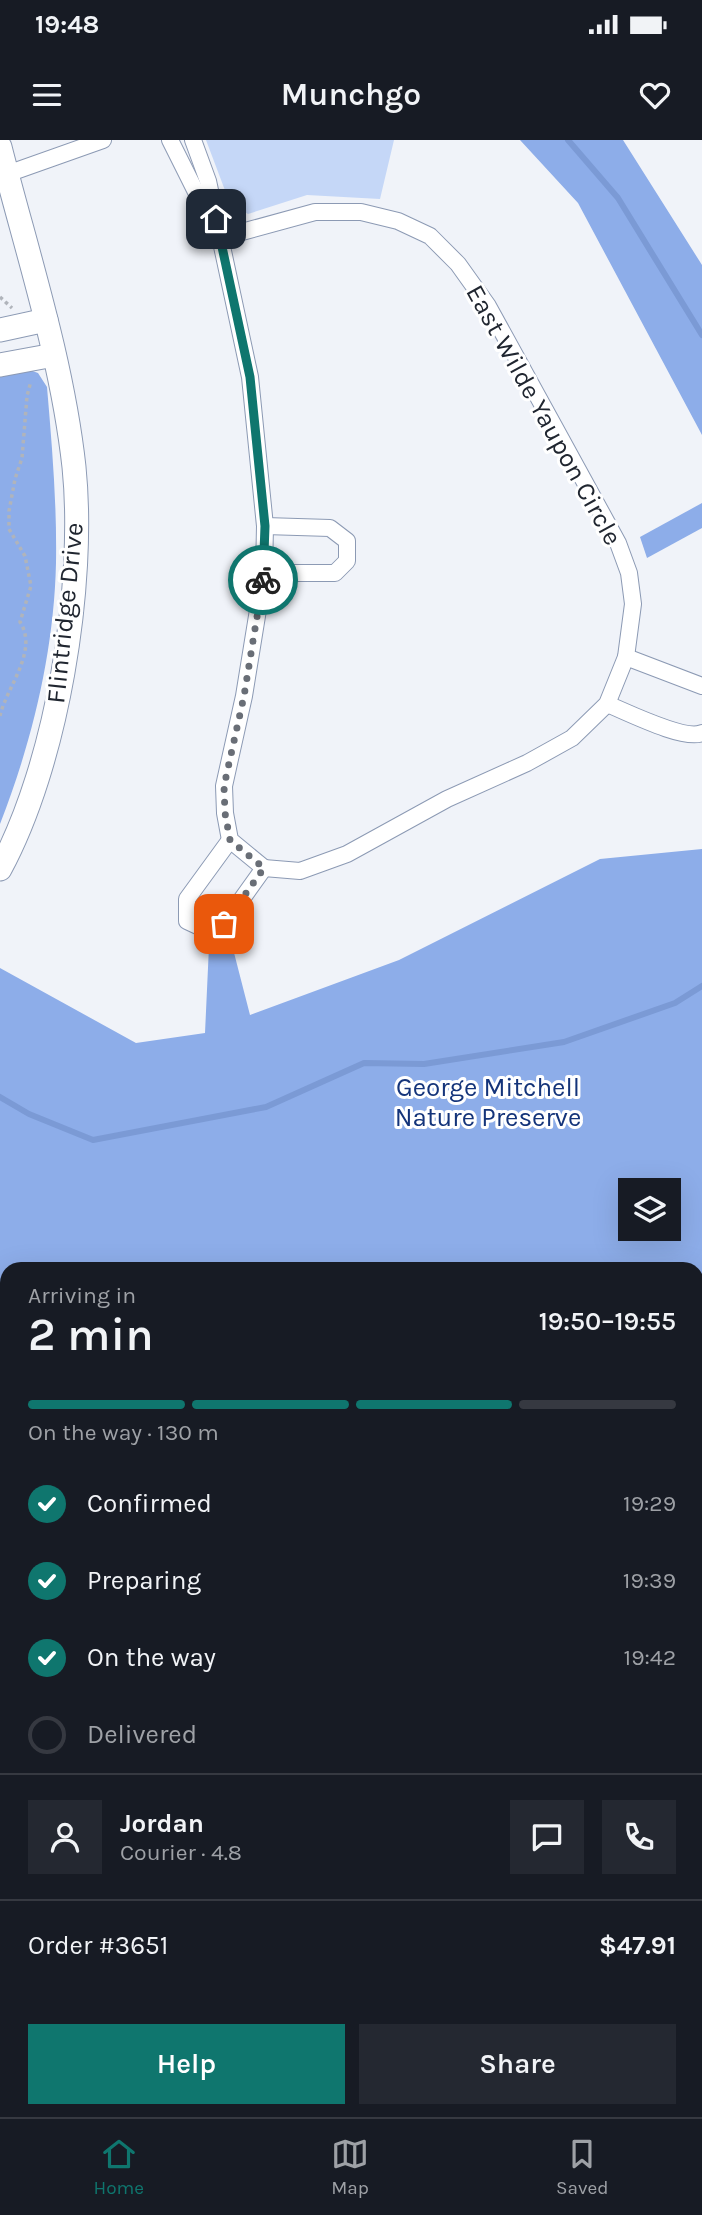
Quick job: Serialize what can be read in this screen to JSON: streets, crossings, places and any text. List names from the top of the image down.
{
  "streets": {
    "street": ["East Wilde Yaupon Circle", "Flintridge Drive"]
  },
  "parks": ["George Mitchell Nature Preserve"],
  "page": {
    "status": "19:48",
    "header": "Munchgo",
    "heading": ["2 min", "Arriving in", "19:50–19:55"],
    "panel": [
      "Jordan",
      "Courier · 4.8",
      "Order #3651",
      "$47.91"
    ],
    "bar": "On the way · 130 m",
    "list": [
      ["Confirmed", "19:29"],
      ["Preparing", "19:39"],
      ["On the way", "19:42"],
      "Delivered"
    ],
    "buttons": ["Help", "Share"],
    "tabs": ["Home", "Map", "Saved"]
  }
}
